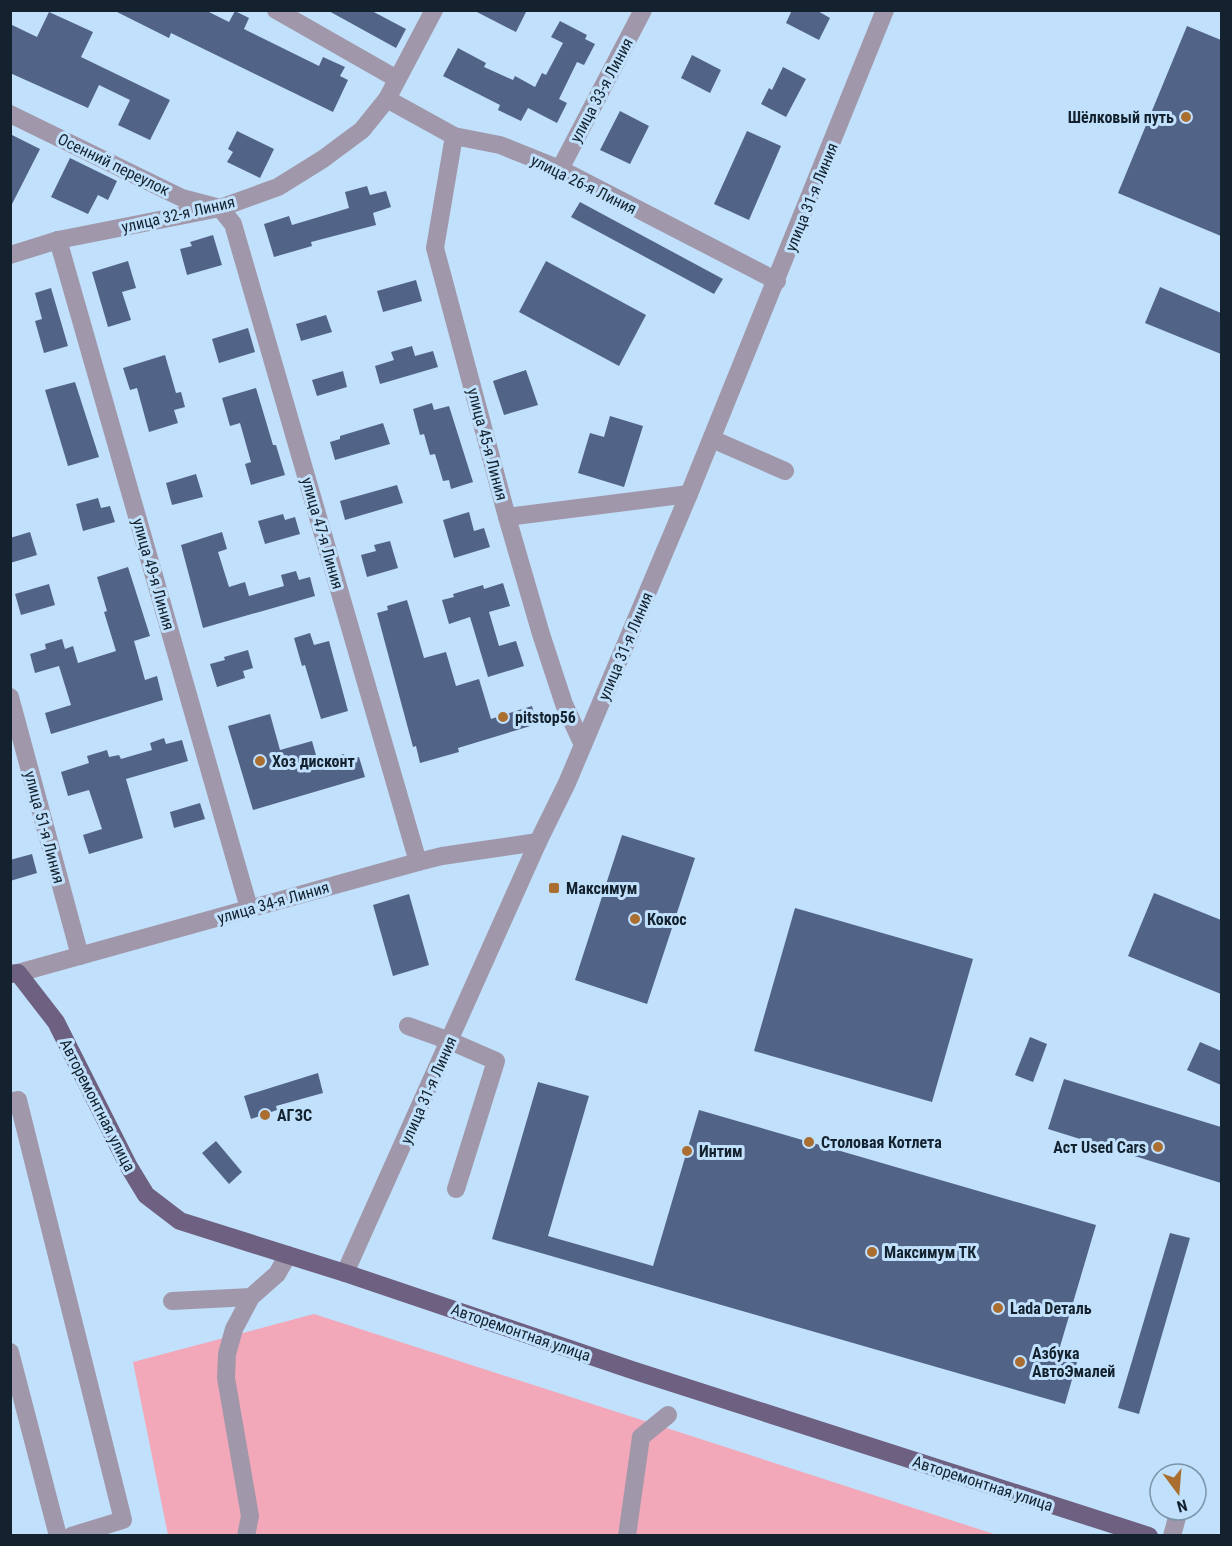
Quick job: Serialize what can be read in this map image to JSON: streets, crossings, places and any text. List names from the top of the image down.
{
  "streets": {
    "main road": ["Авторемонтная улица"],
    "street": [
      "улица 33-я Линия",
      "Осенний переулок",
      "улица 26-я Линия",
      "улица 31-я Линия",
      "улица 32-я Линия",
      "улица 45-я Линия",
      "улица 47-я Линия",
      "улица 49-я Линия",
      "улица 51-я Линия",
      "улица 34-я Линия"
    ]
  },
  "crossings": [
    ["улица 33-я Линия", "улица 26-я Линия"],
    ["Осенний переулок", "улица 32-я Линия"],
    ["Осенний переулок", "улица 47-я Линия"],
    ["улица 26-я Линия", "улица 31-я Линия"],
    ["улица 26-я Линия", "улица 32-я Линия"],
    ["улица 26-я Линия", "улица 45-я Линия"],
    ["улица 31-я Линия", "улица 45-я Линия"],
    ["улица 31-я Линия", "улица 34-я Линия"],
    ["улица 31-я Линия", "Авторемонтная улица"],
    ["улица 32-я Линия", "улица 47-я Линия"],
    ["улица 32-я Линия", "улица 49-я Линия"],
    ["улица 47-я Линия", "улица 34-я Линия"],
    ["улица 49-я Линия", "улица 34-я Линия"],
    ["улица 51-я Линия", "улица 34-я Линия"],
    ["улица 34-я Линия", "Авторемонтная улица"]
  ],
  "places": {
    "other": [
      "Шёлковый путь",
      "pitstop56",
      "Хоз дисконт",
      "Кокос",
      "АГЗС",
      "Столовая Котлета",
      "Аст Used Cars",
      "Интим",
      "Максимум ТК",
      "Lada Dеталь",
      "Азбука АвтоЭмалей"
    ],
    "transit": ["Максимум"]
  },
  "north": "bottom"
}
